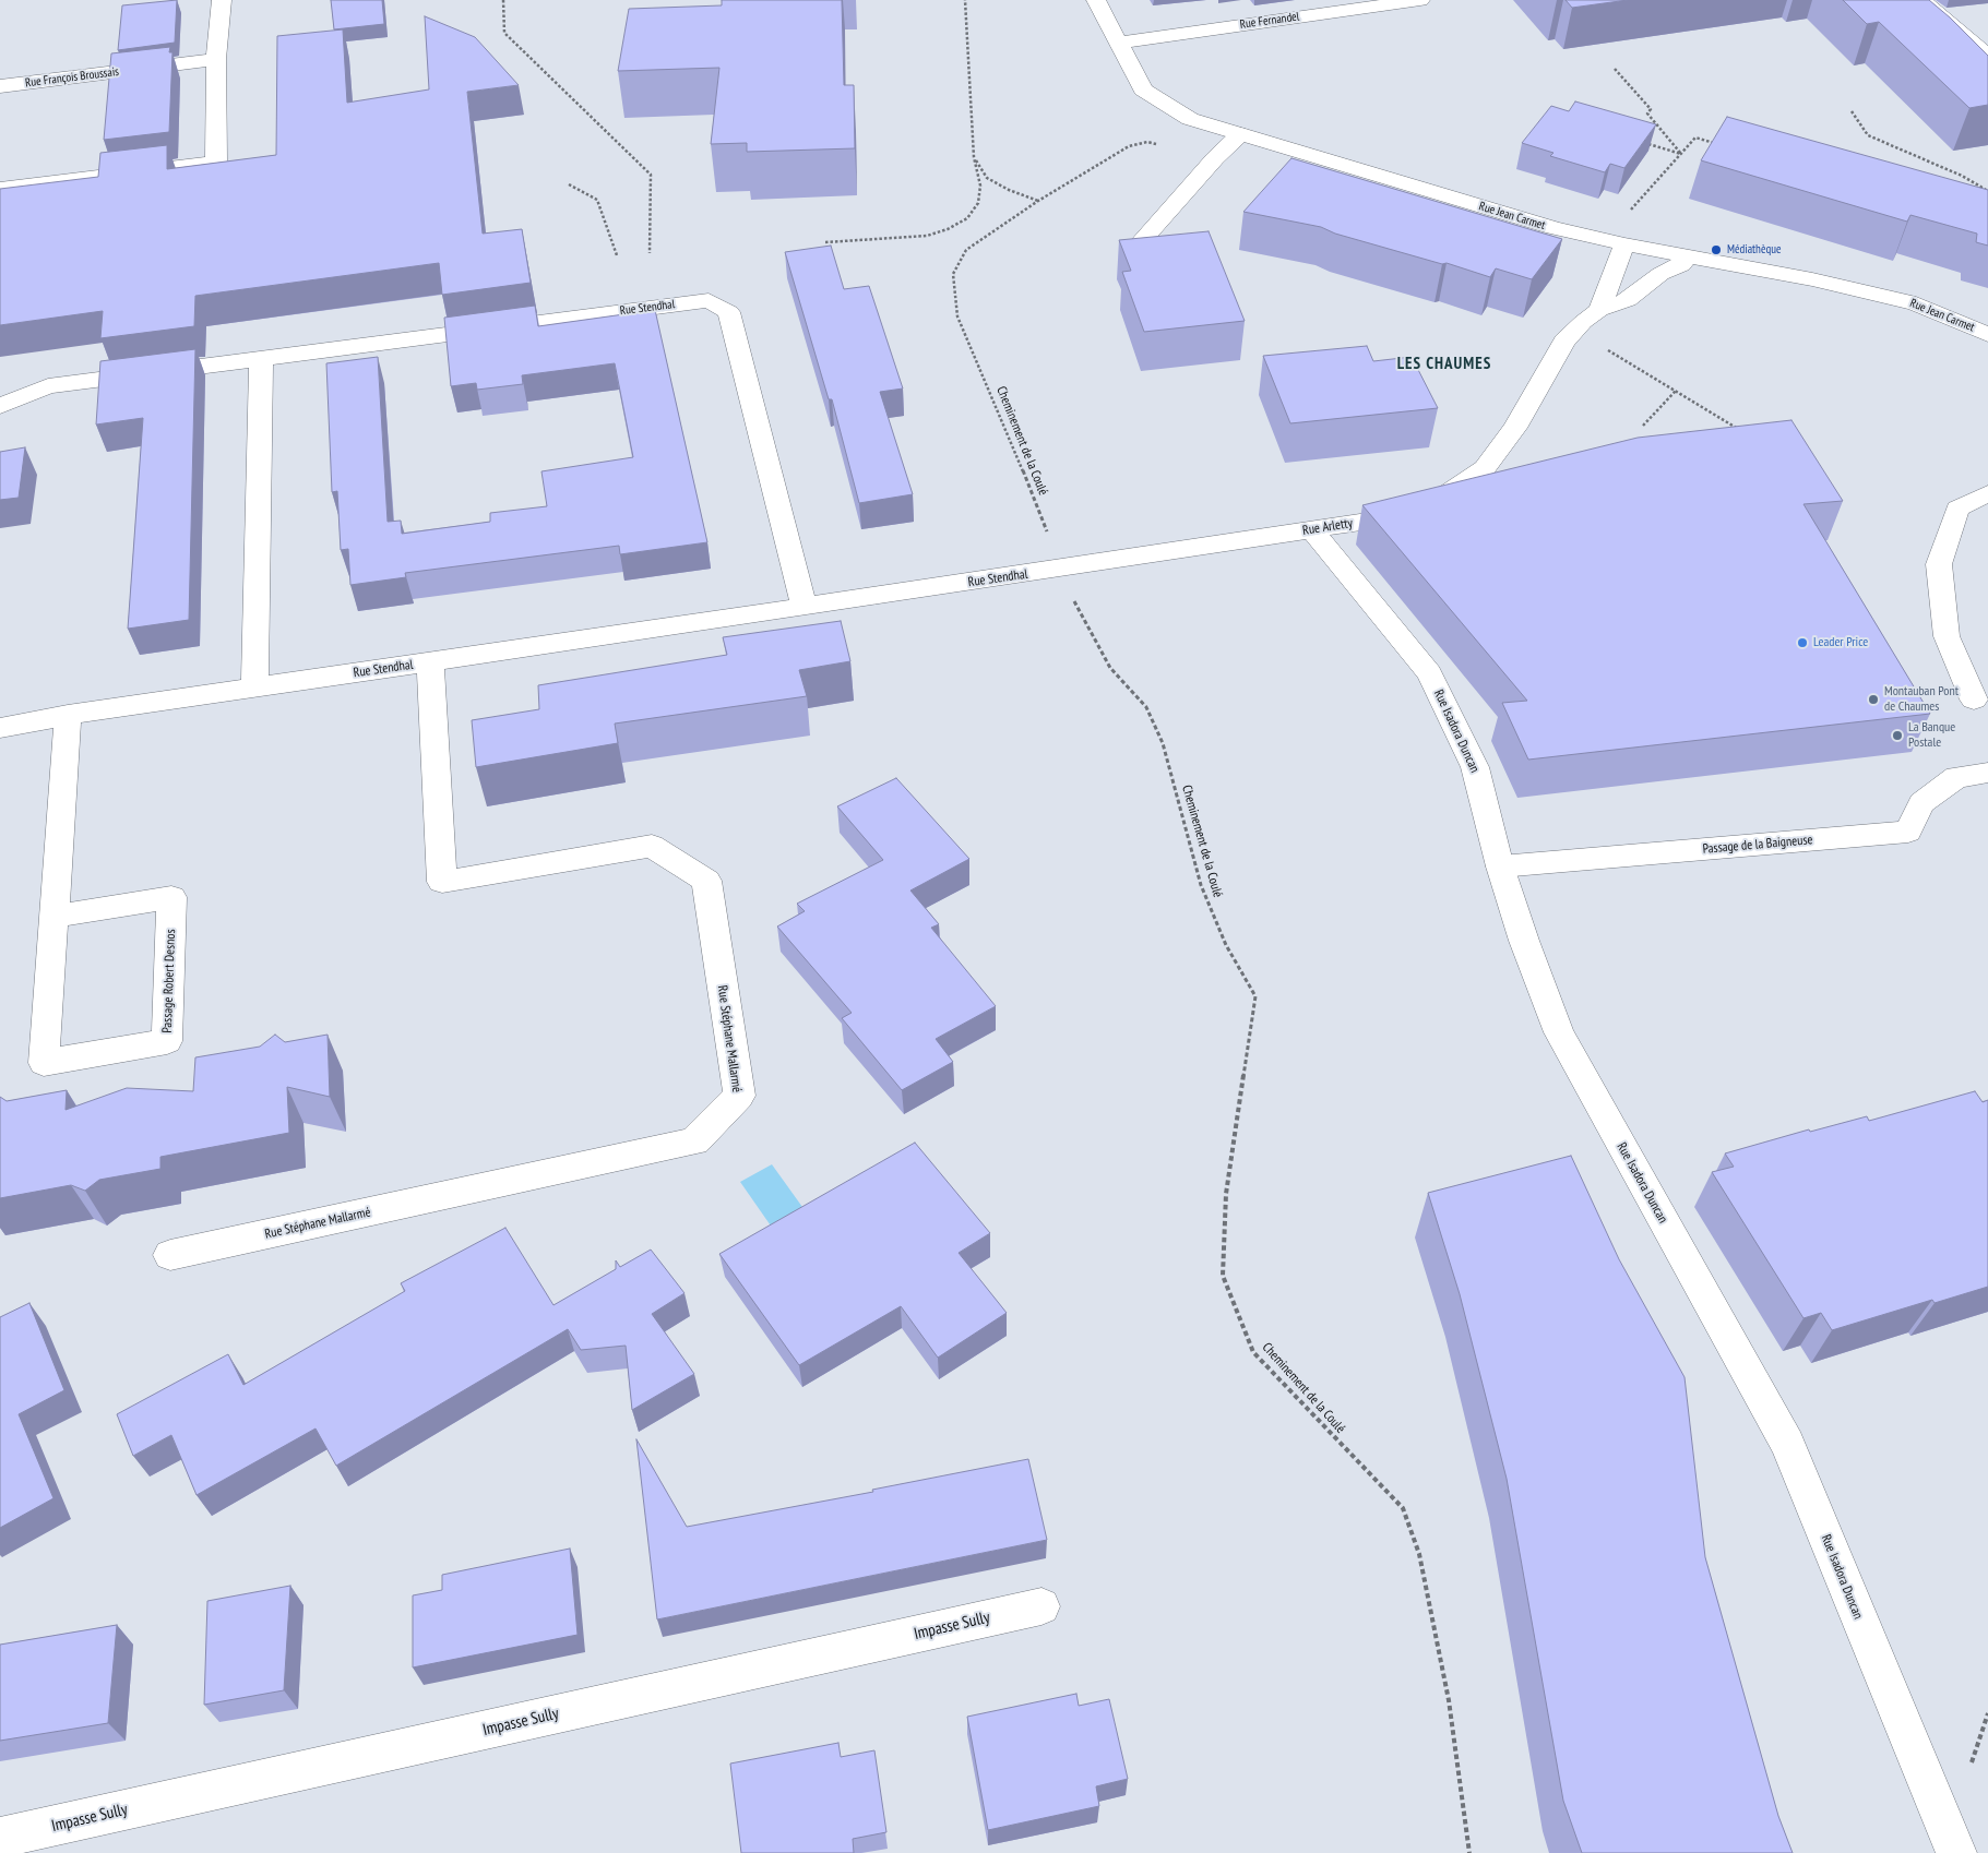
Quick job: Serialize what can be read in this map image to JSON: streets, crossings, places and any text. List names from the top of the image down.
{
  "streets": {
    "street": [
      "Rue Fernandel",
      "Rue François Broussais",
      "Rue Jean Carmet",
      "Rue Stendhal",
      "Rue Arletty",
      "Rue Isadora Duncan",
      "Passage de la Baigneuse",
      "Passage Robert Desnos",
      "Rue Stéphane Mallarmé",
      "Impasse Sully"
    ],
    "path": ["Cheminement de la Coulé"]
  },
  "crossings": [
    ["Rue Fernandel", "Rue Jean Carmet"],
    ["Rue Stendhal", "Cheminement de la Coulé"],
    ["Rue Stendhal", "Rue Arletty"],
    ["Rue Stendhal", "Passage Robert Desnos"],
    ["Rue Stendhal", "Rue Stéphane Mallarmé"],
    ["Cheminement de la Coulé", "Rue Arletty"],
    ["Rue Arletty", "Rue Isadora Duncan"],
    ["Rue Isadora Duncan", "Passage de la Baigneuse"]
  ],
  "districts": ["LES CHAUMES"],
  "places": [
    "Médiathèque",
    "Leader Price",
    "Montauban Pont de Chaumes",
    "La Banque Postale"
  ]
}
